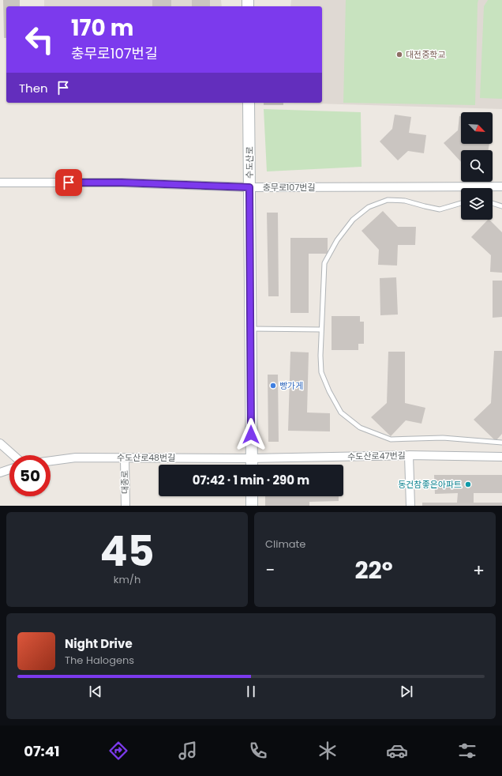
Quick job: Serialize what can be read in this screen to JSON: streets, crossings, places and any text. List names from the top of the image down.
{
  "streets": {
    "main road": ["수도산로"],
    "street": [
      "충무로107번길",
      "수도산로47번길",
      "수도산로48번길",
      "대종로"
    ]
  },
  "crossings": [
    ["수도산로", "충무로107번길"],
    ["수도산로", "수도산로47번길"],
    ["수도산로", "수도산로48번길"],
    ["수도산로47번길", "수도산로48번길"],
    ["수도산로48번길", "대종로"]
  ],
  "places": ["대전중학교", "빵가게", "동건참좋은아파트"],
  "north": "bottom right",
  "page": {
    "turn": ["170 m", "충무로107번길"],
    "then": "Then",
    "limit": "50",
    "trip": "07:42 · 1 min · 290 m",
    "tile": [
      ["45", "km/h"],
      "Climate"
    ],
    "heat": ["−", "22°", "+"],
    "song": ["Night Drive", "The Halogens"],
    "tabs": "07:41"
  }
}
